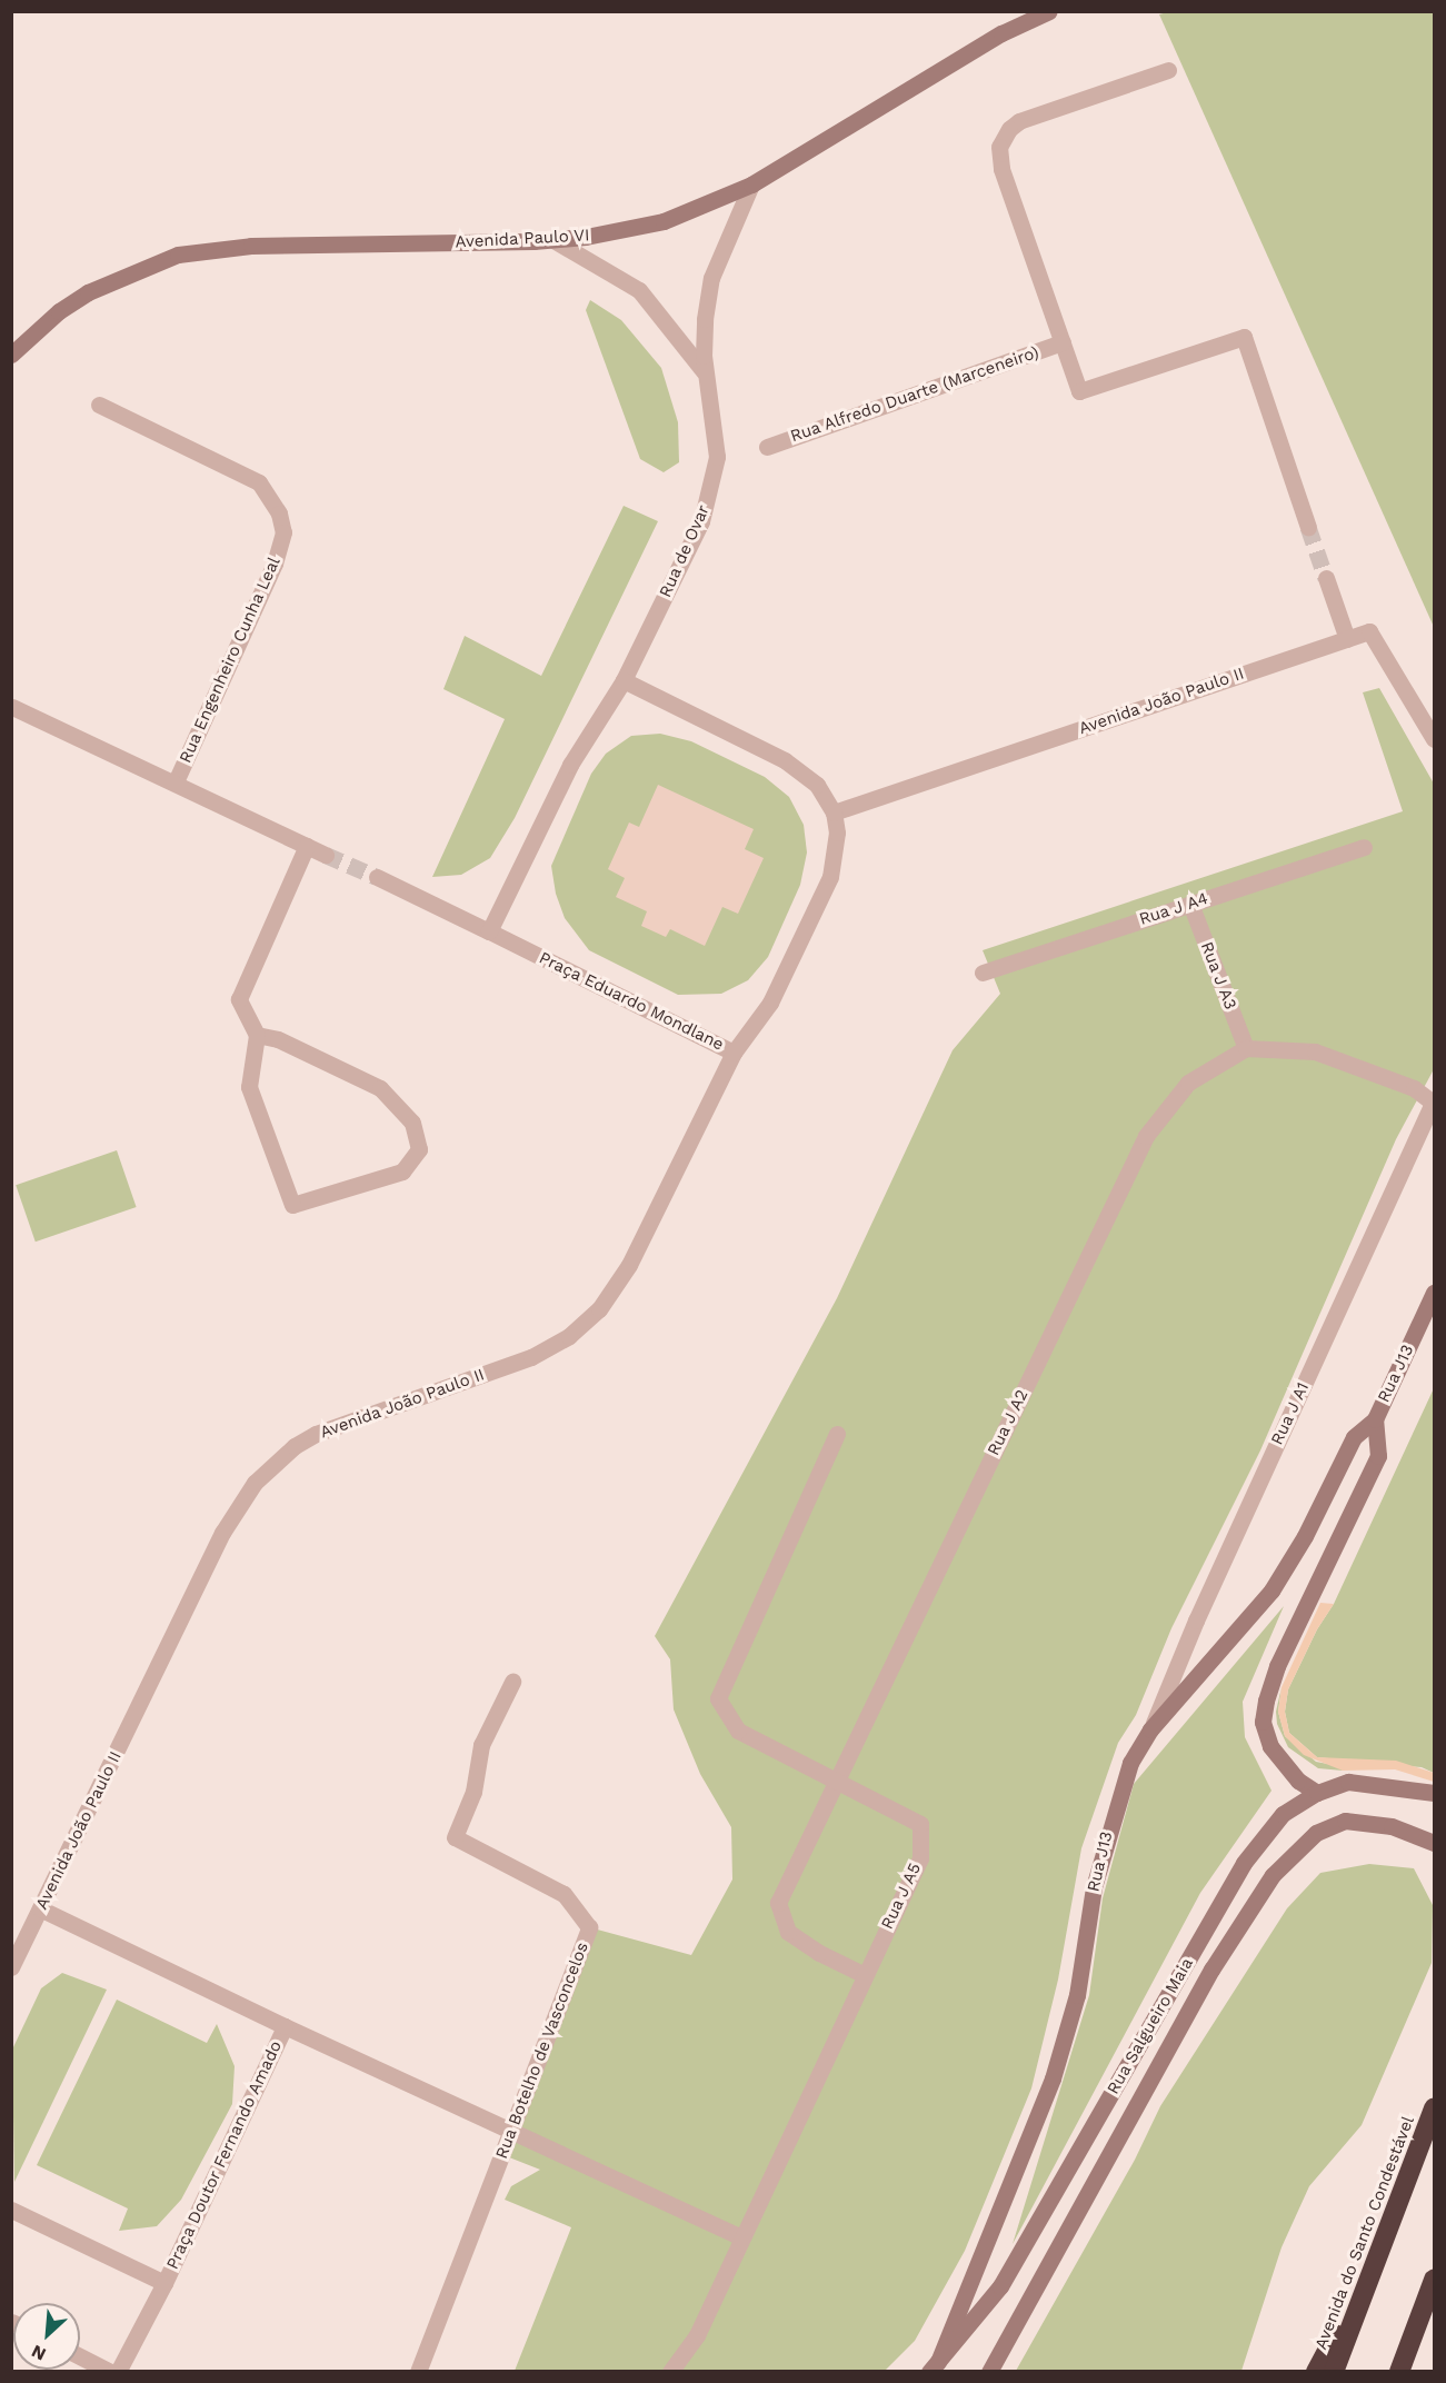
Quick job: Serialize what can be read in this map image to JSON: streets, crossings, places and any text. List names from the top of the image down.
{
  "streets": {
    "highway": ["Avenida do Santo Condestável"],
    "main road": ["Avenida Paulo VI", "Rua J13", "Rua Salgueiro Maia"],
    "street": [
      "Rua Alfredo Duarte (Marceneiro)",
      "Rua de Ovar",
      "Rua Engenheiro Cunha Leal",
      "Avenida João Paulo II",
      "Rua J A4",
      "Rua J A3",
      "Praça Eduardo Mondlane",
      "Rua J A1",
      "Rua J A2",
      "Rua J A5",
      "Rua Botelho de Vasconcelos",
      "Praça Doutor Fernando Amado"
    ]
  },
  "crossings": [
    ["Avenida Paulo VI", "Rua de Ovar"],
    ["Rua de Ovar", "Praça Eduardo Mondlane"],
    ["Avenida João Paulo II", "Praça Eduardo Mondlane"],
    ["Avenida João Paulo II", "Praça Doutor Fernando Amado"],
    ["Rua J A4", "Rua J A3"],
    ["Rua J A3", "Rua J A2"],
    ["Rua J13", "Rua J A1"],
    ["Rua J13", "Rua Salgueiro Maia"],
    ["Rua J A2", "Rua J A5"],
    ["Rua J A5", "Praça Doutor Fernando Amado"],
    ["Rua Botelho de Vasconcelos", "Praça Doutor Fernando Amado"]
  ],
  "north": "bottom left"
}
